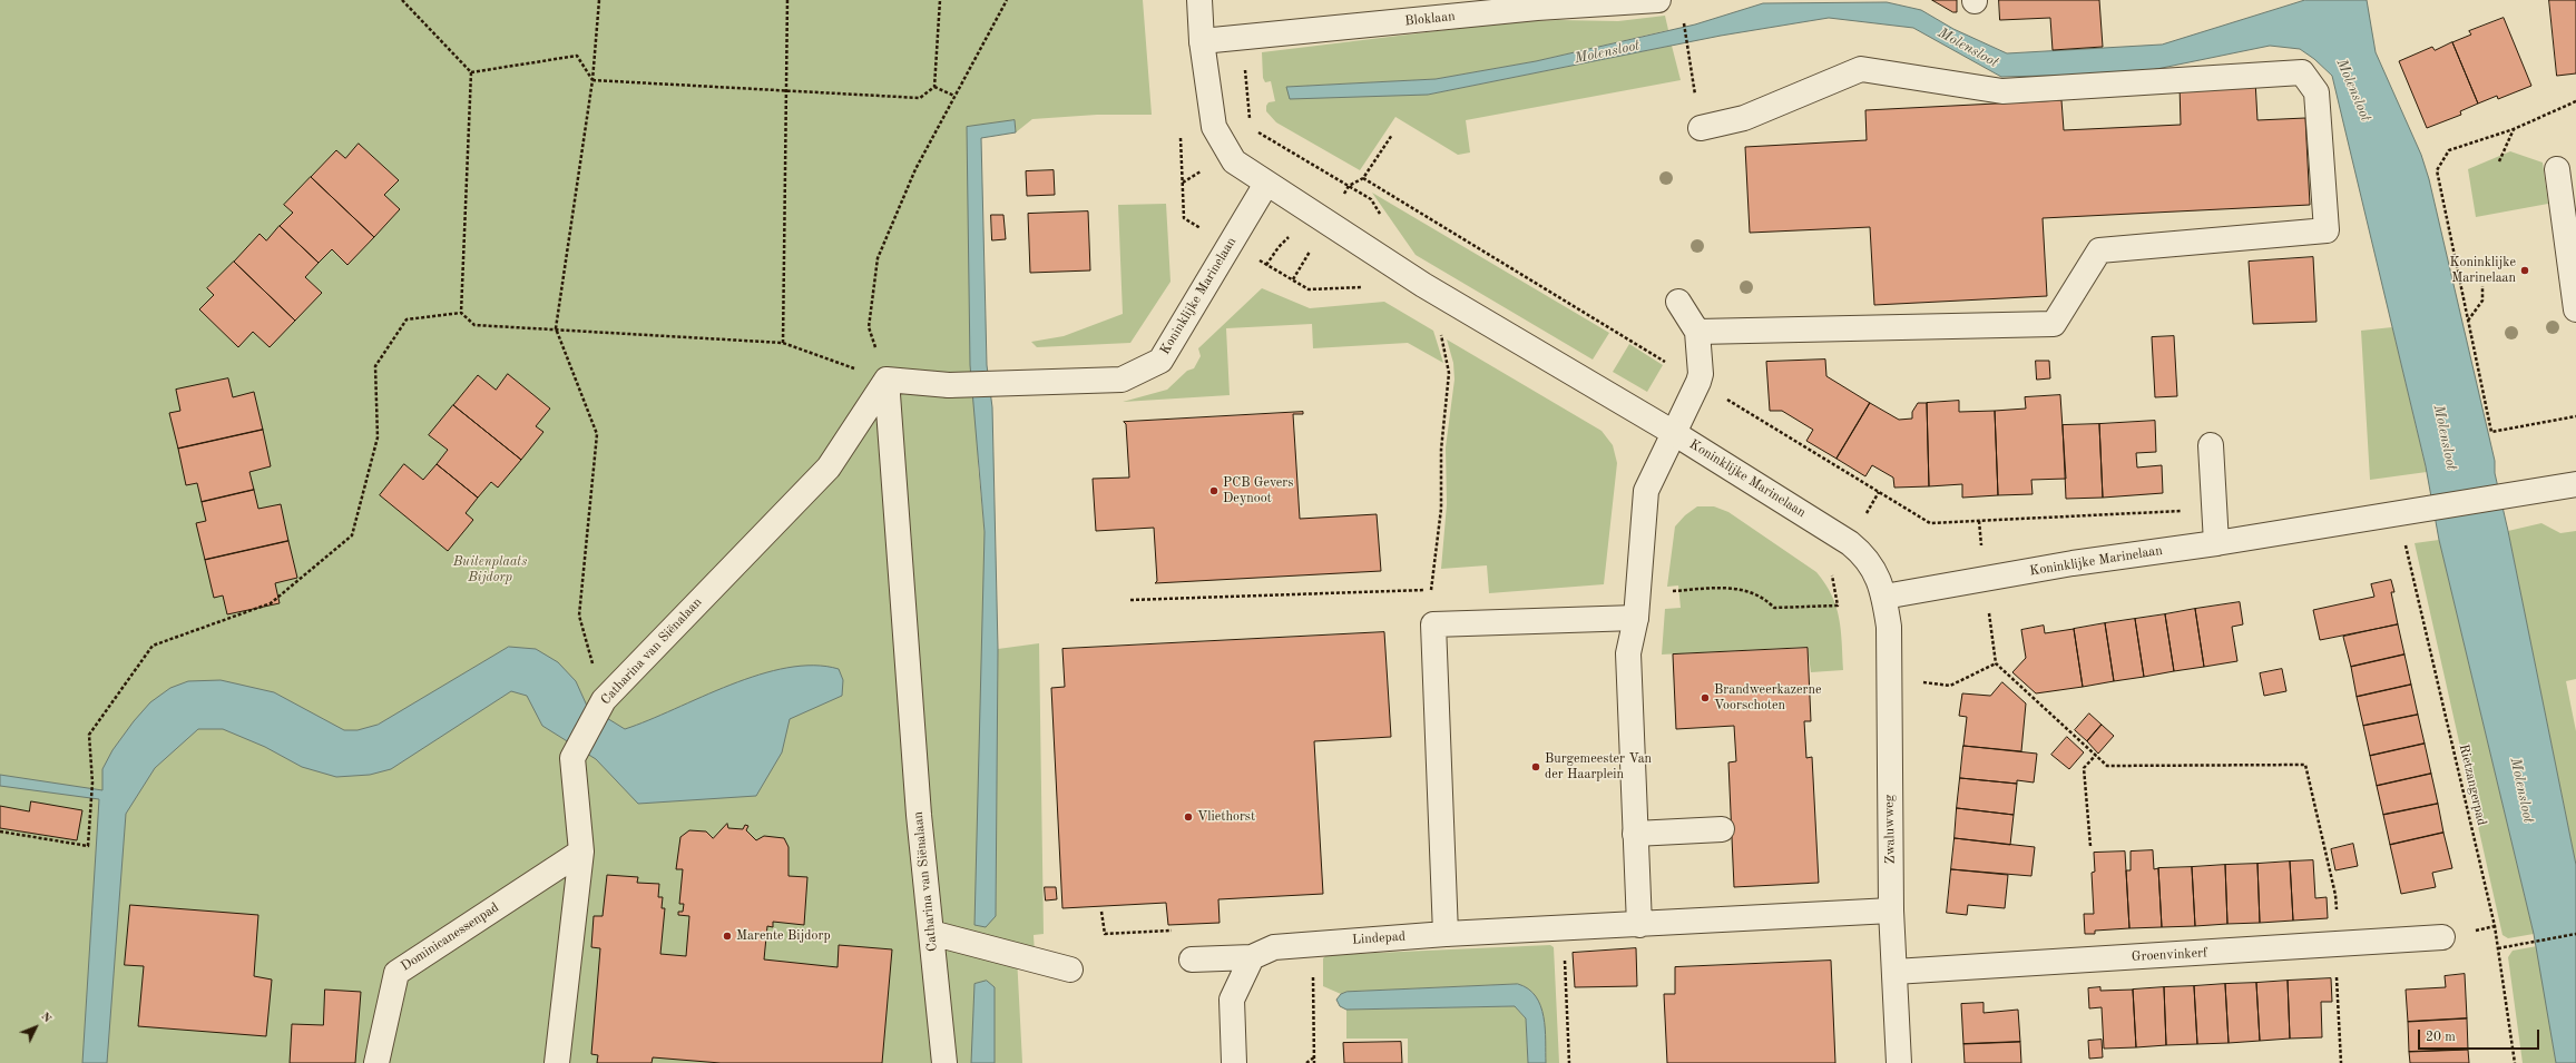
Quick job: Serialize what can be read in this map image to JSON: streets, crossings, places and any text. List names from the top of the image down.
{
  "streets": {
    "street": [
      "Bloklaan",
      "Koninklijke Marinelaan",
      "Catharina van Siënalaan",
      "Zwaluwweg",
      "Dominicanessenpad",
      "Lindepad",
      "Groenvinkerf"
    ],
    "path": ["Rietzangerpad"]
  },
  "crossings": [
    ["Bloklaan", "Koninklijke Marinelaan"],
    ["Koninklijke Marinelaan", "Catharina van Siënalaan"],
    ["Koninklijke Marinelaan", "Rietzangerpad"],
    ["Koninklijke Marinelaan", "Zwaluwweg"],
    ["Catharina van Siënalaan", "Dominicanessenpad"],
    ["Zwaluwweg", "Groenvinkerf"]
  ],
  "water": ["Molensloot"],
  "parks": ["Buitenplaats Bijdorp"],
  "places": [
    "Koninklijke Marinelaan",
    "PCB Gevers Deynoot",
    "Brandweerkazerne Voorschoten",
    "Burgemeester Van der Haarplein",
    "Vliethorst",
    "Marente Bijdorp"
  ],
  "scale_bar": "20 m",
  "north": "top right"
}
